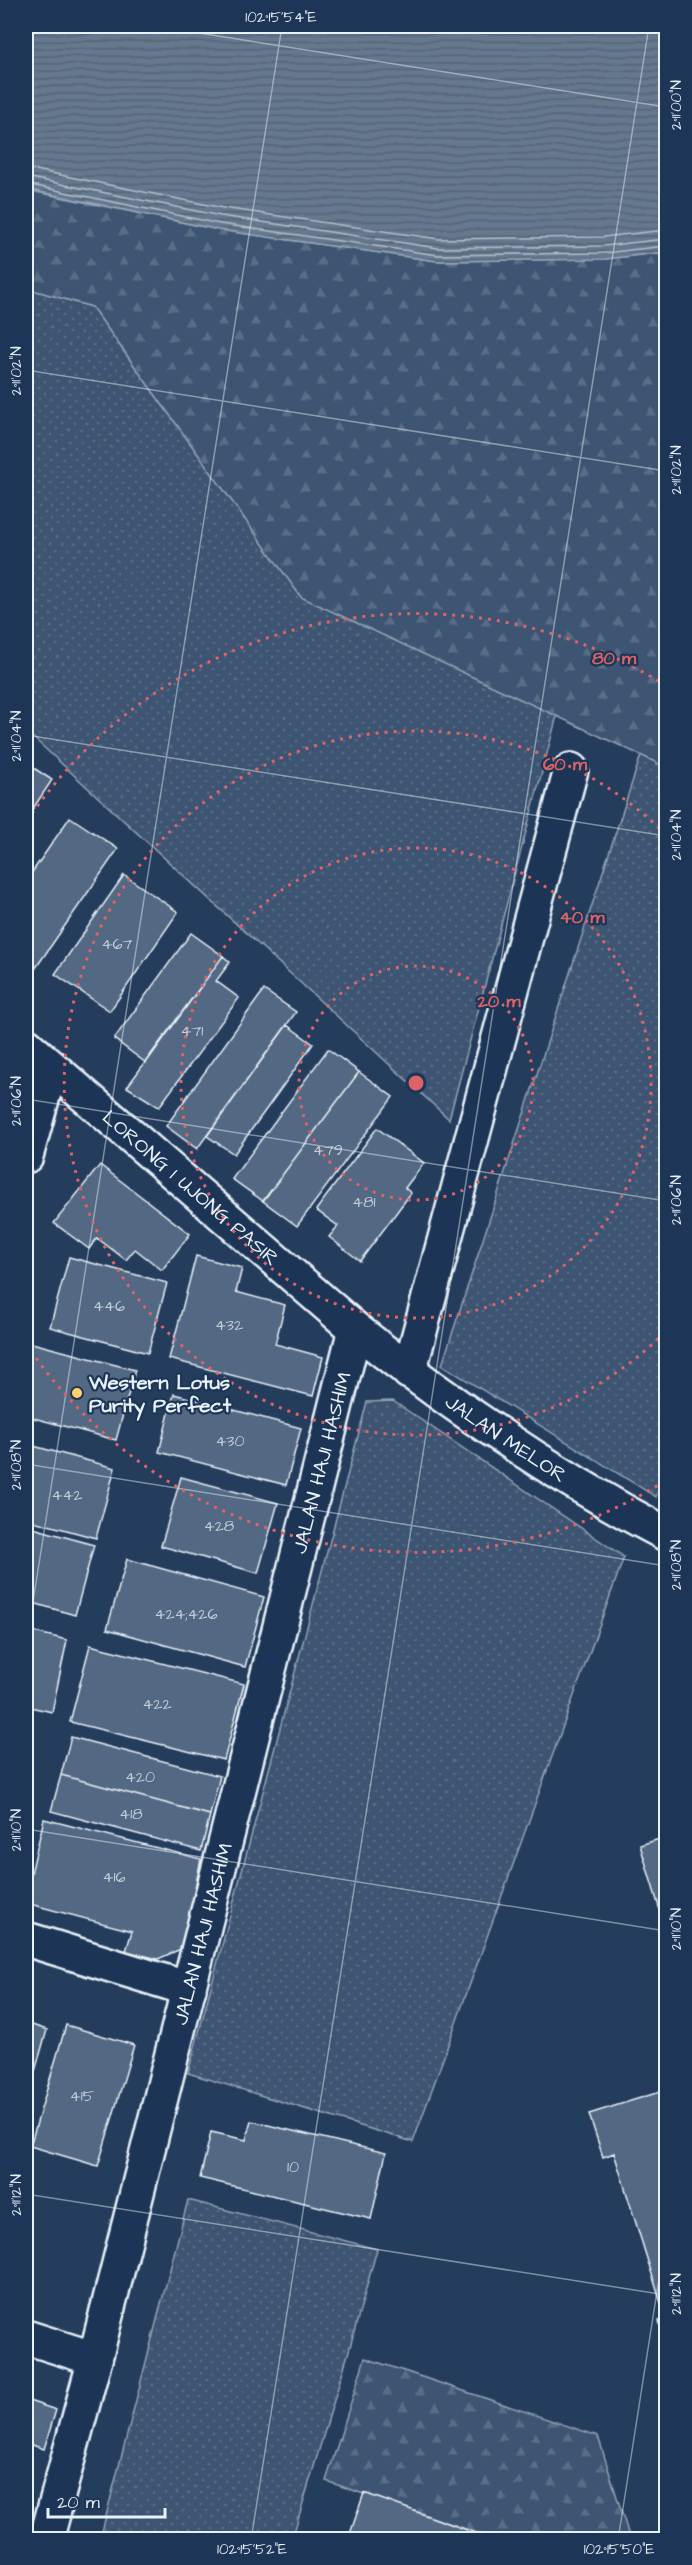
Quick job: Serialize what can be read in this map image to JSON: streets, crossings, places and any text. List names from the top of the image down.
{
  "streets": {
    "street": ["LORONG 1 UJONG PASIR", "JALAN MELOR", "JALAN HAJI HASHIM"]
  },
  "crossings": [
    ["LORONG 1 UJONG PASIR", "JALAN MELOR"],
    ["LORONG 1 UJONG PASIR", "JALAN HAJI HASHIM"],
    ["JALAN MELOR", "JALAN HAJI HASHIM"]
  ],
  "places": ["Western Lotus Purity Perfect"],
  "house_numbers": [
    "467",
    "471",
    "479",
    "481",
    "446",
    "432",
    "430",
    "442",
    "428",
    "424;426",
    "422",
    "420",
    "418",
    "416",
    "415",
    "10"
  ],
  "scale_bar": "20 m",
  "coordinates": [
    "102°15'54\"E",
    "2°11'00\"N",
    "2°11'02\"N",
    "2°11'04\"N",
    "2°11'06\"N",
    "2°11'08\"N",
    "2°11'10\"N",
    "2°11'12\"N",
    "102°15'52\"E",
    "102°15'50\"E"
  ],
  "rings": [
    "80 m",
    "60 m",
    "40 m",
    "20 m"
  ]
}
